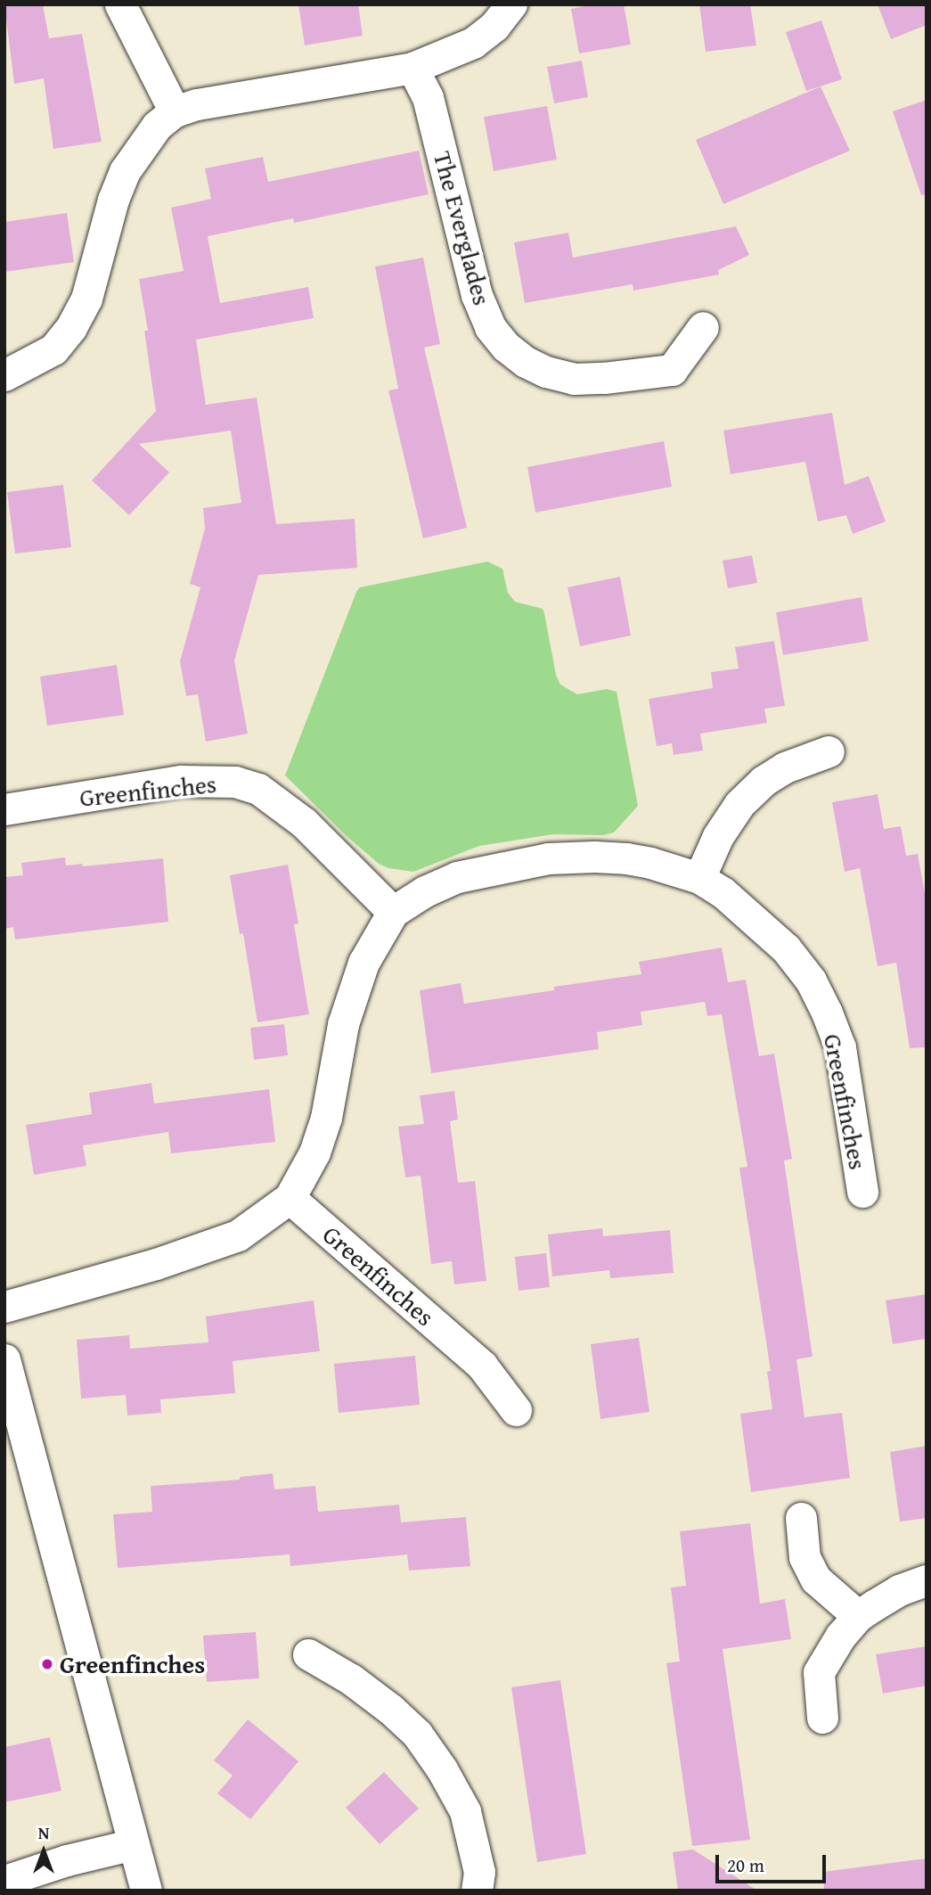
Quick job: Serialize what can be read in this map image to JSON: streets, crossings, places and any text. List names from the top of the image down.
{
  "streets": {
    "street": ["The Everglades", "Greenfinches"]
  },
  "places": ["Greenfinches"],
  "scale_bar": "20 m",
  "north": "top"
}
